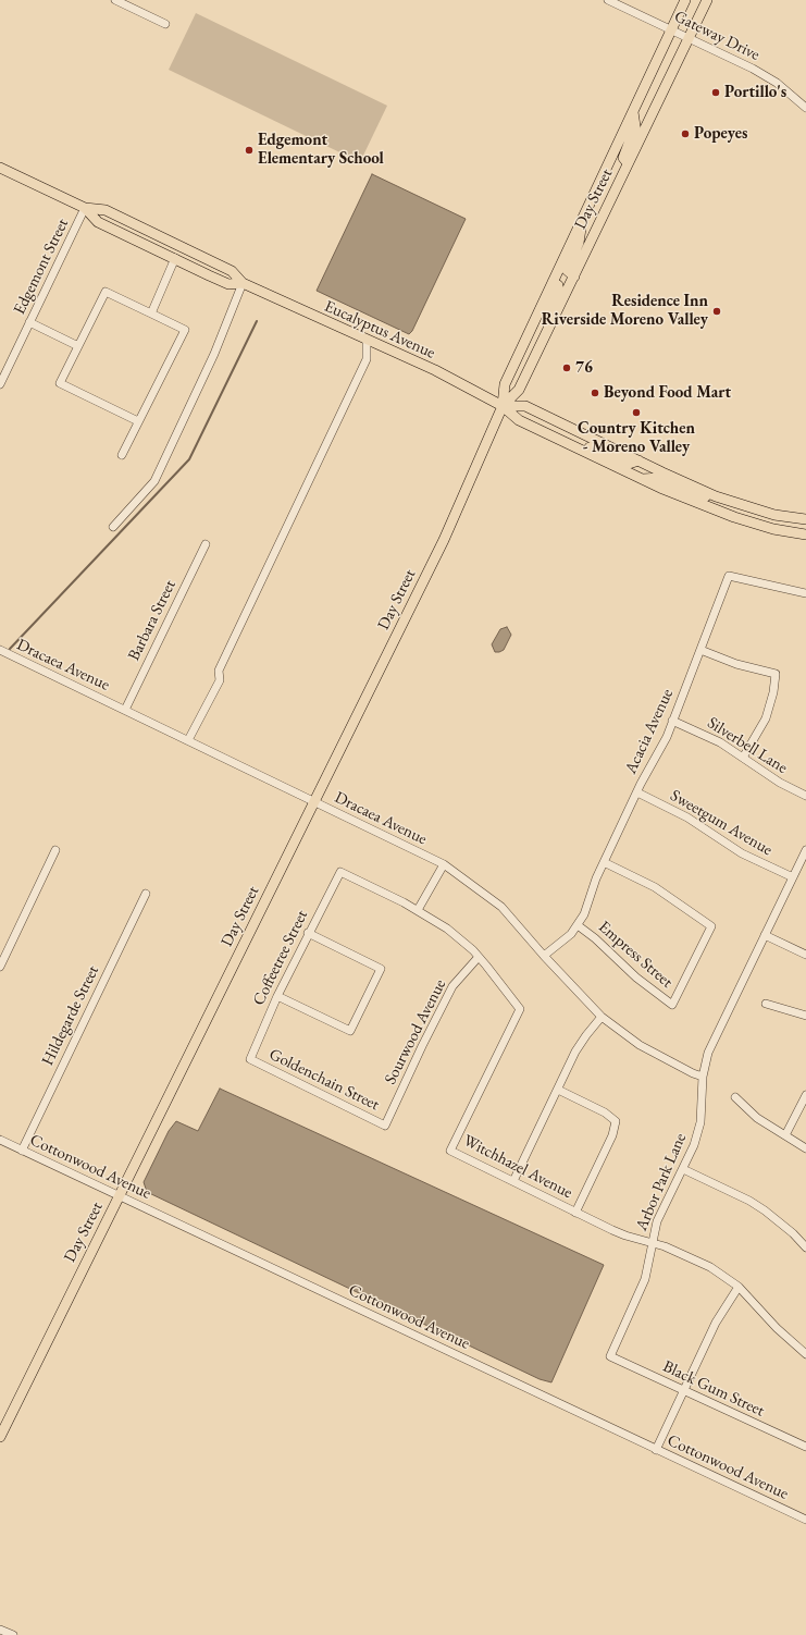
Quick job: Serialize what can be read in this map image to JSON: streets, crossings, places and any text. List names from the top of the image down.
{
  "streets": {
    "main road": ["Day Street", "Eucalyptus Avenue"],
    "street": [
      "Gateway Drive",
      "Edgemont Street",
      "Barbara Street",
      "Dracaea Avenue",
      "Acacia Avenue",
      "Silverbell Lane",
      "Sweetgum Avenue",
      "Empress Street",
      "Coffeetree Street",
      "Hildegarde Street",
      "Sourwood Avenue",
      "Goldenchain Street",
      "Cottonwood Avenue",
      "Witchhazel Avenue",
      "Arbor Park Lane",
      "Black Gum Street"
    ]
  },
  "crossings": [
    ["Gateway Drive", "Day Street"],
    ["Day Street", "Eucalyptus Avenue"],
    ["Day Street", "Dracaea Avenue"],
    ["Day Street", "Cottonwood Avenue"],
    ["Edgemont Street", "Eucalyptus Avenue"],
    ["Barbara Street", "Dracaea Avenue"],
    ["Dracaea Avenue", "Acacia Avenue"],
    ["Dracaea Avenue", "Arbor Park Lane"],
    ["Acacia Avenue", "Silverbell Lane"],
    ["Acacia Avenue", "Sweetgum Avenue"],
    ["Acacia Avenue", "Empress Street"],
    ["Sweetgum Avenue", "Arbor Park Lane"],
    ["Coffeetree Street", "Goldenchain Street"],
    ["Coffeetree Street", "Witchhazel Avenue"],
    ["Hildegarde Street", "Cottonwood Avenue"],
    ["Sourwood Avenue", "Goldenchain Street"],
    ["Sourwood Avenue", "Witchhazel Avenue"],
    ["Witchhazel Avenue", "Arbor Park Lane"],
    ["Arbor Park Lane", "Black Gum Street"]
  ],
  "places": [
    "Portillo's",
    "Popeyes",
    "Edgemont Elementary School",
    "Residence Inn Riverside Moreno Valley",
    "76",
    "Beyond Food Mart",
    "Country Kitchen - Moreno Valley"
  ]
}
